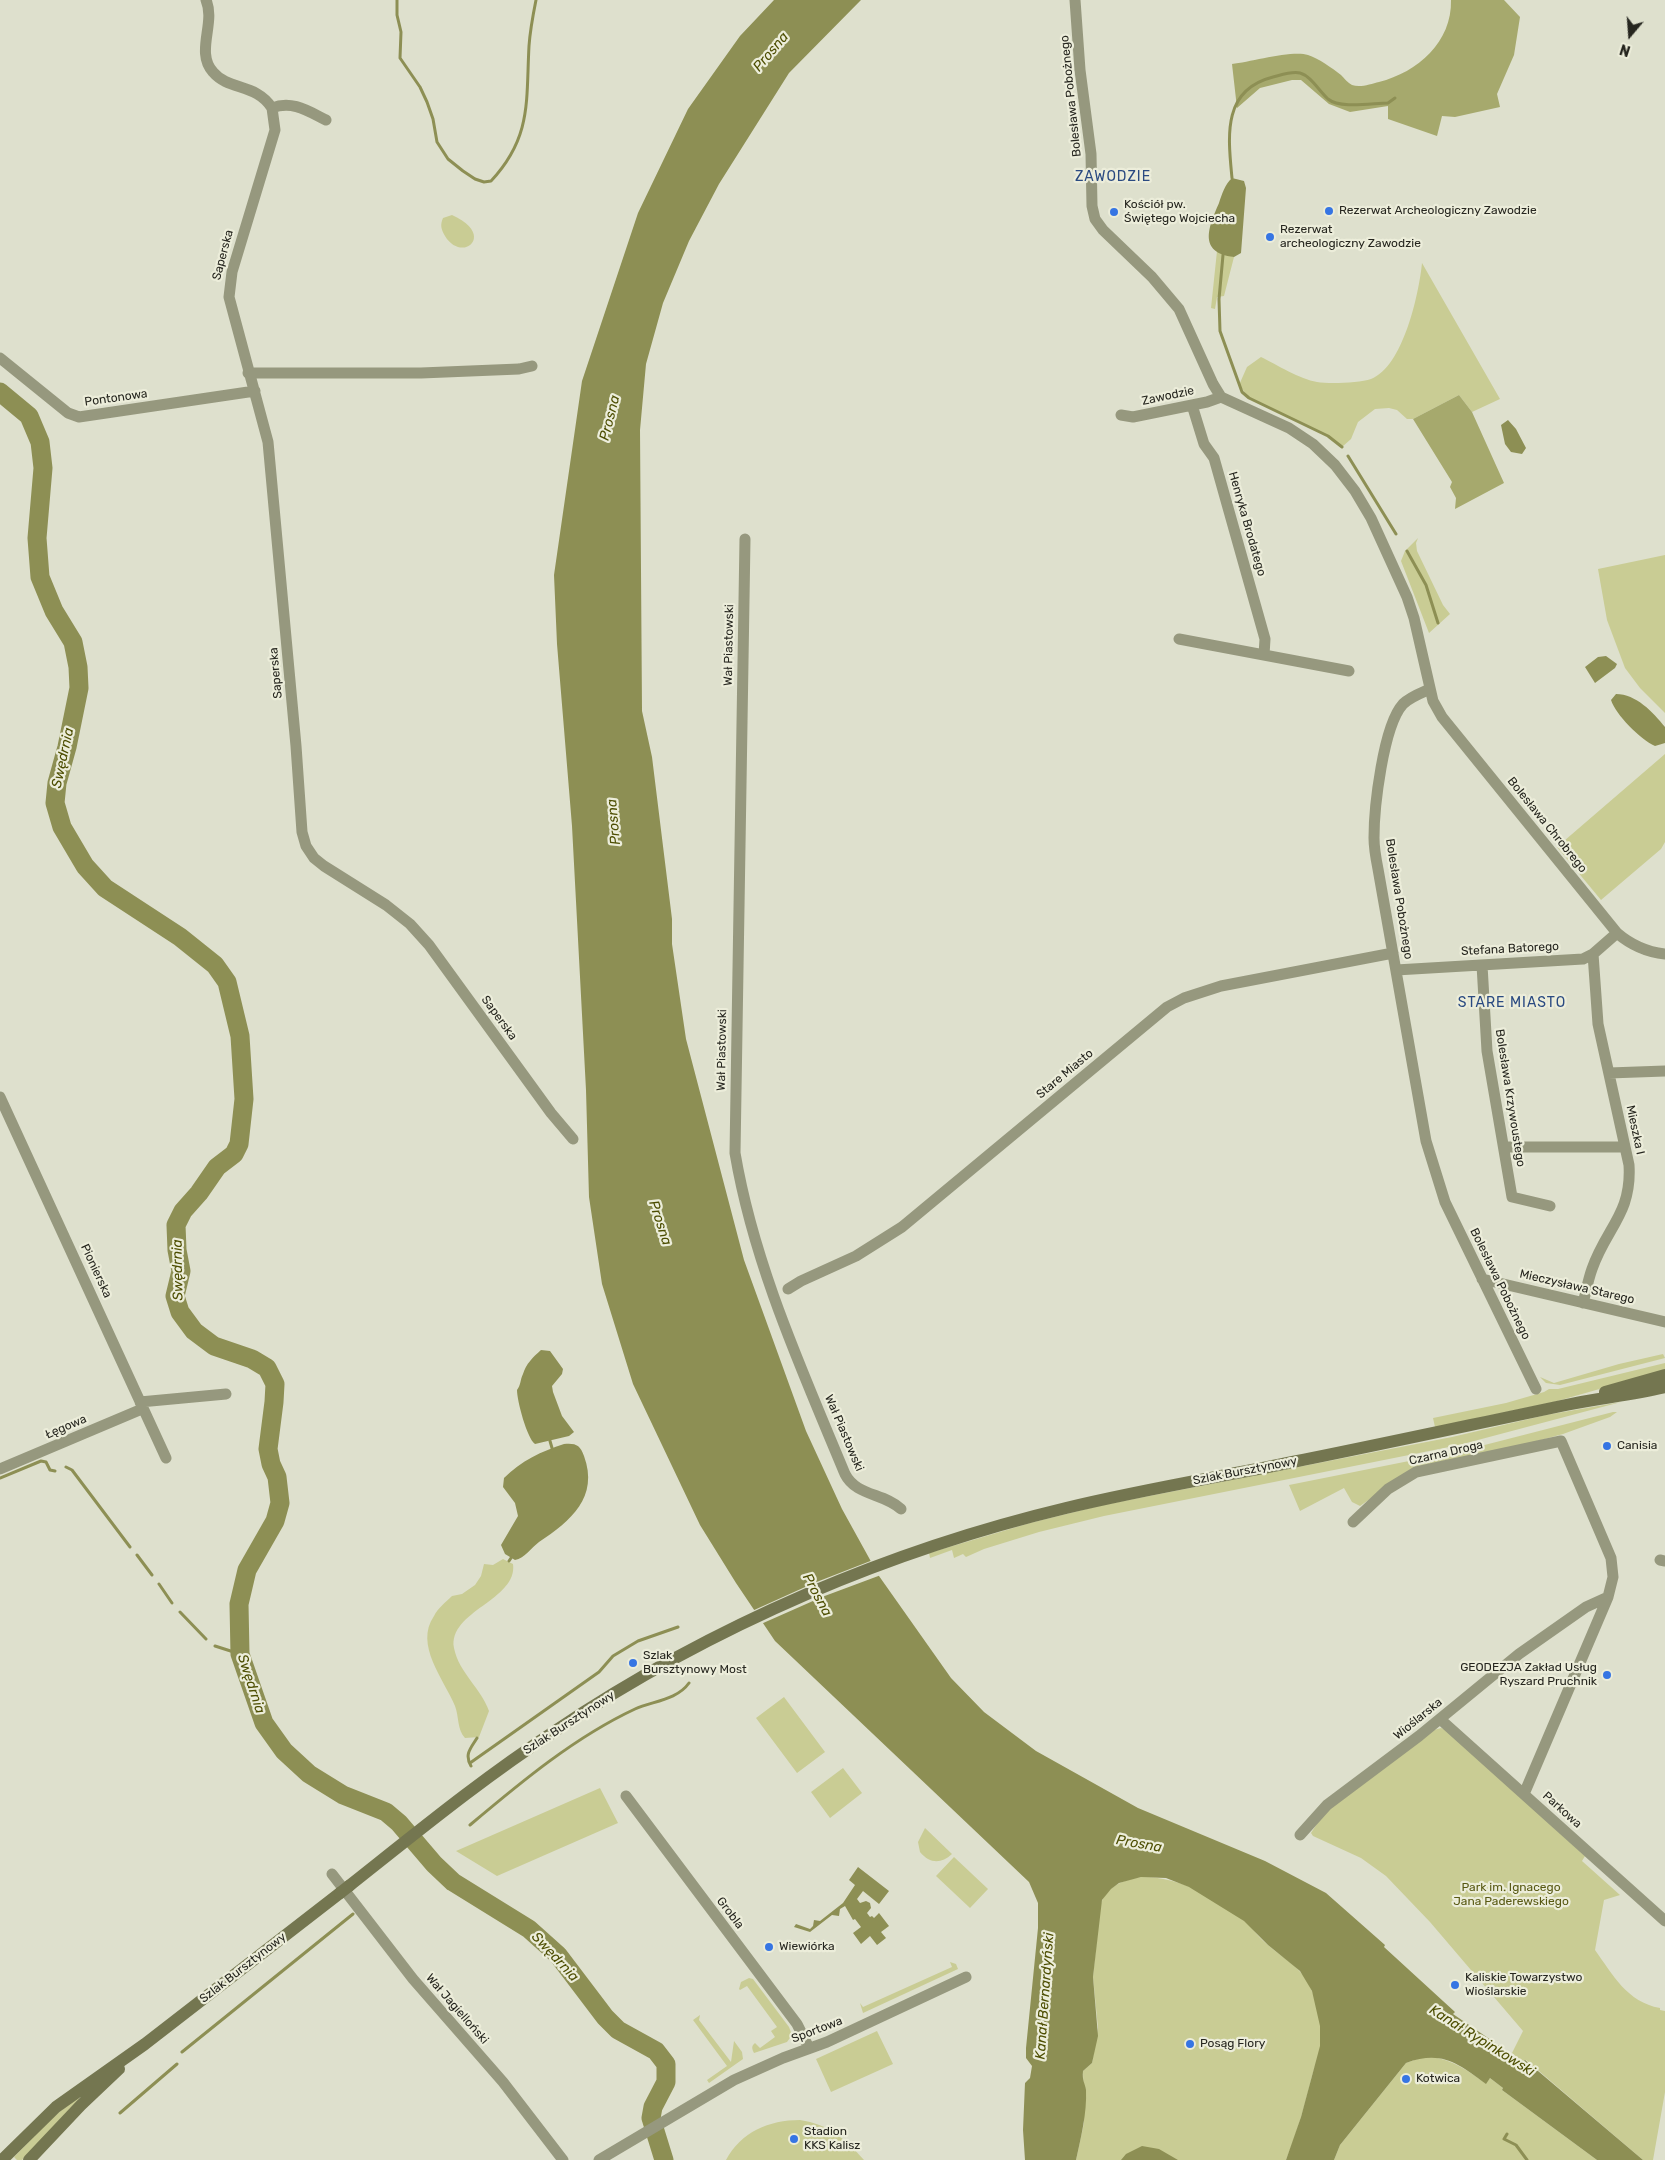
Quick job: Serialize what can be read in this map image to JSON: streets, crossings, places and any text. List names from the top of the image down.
{
  "streets": {
    "main road": ["Szlak Bursztynowy"],
    "street": [
      "Bolesława Pobożnego",
      "Saperska",
      "Zawodzie",
      "Pontonowa",
      "Henryka Brodatego",
      "Wał Piastowski",
      "Bolesława Chrobrego",
      "Stefana Batorego",
      "Stare Miasto",
      "Bolesława Krzywoustego",
      "Mieszka I",
      "Pionierska",
      "Mieczysława Starego",
      "Łęgowa",
      "Czarna Droga",
      "Wioślarska",
      "Parkowa",
      "Grobla",
      "Wał Jagielloński",
      "Sportowa"
    ]
  },
  "crossings": [
    ["Bolesława Pobożnego", "Zawodzie"],
    ["Bolesława Pobożnego", "Bolesława Chrobrego"],
    ["Bolesława Pobożnego", "Stefana Batorego"],
    ["Bolesława Pobożnego", "Stare Miasto"],
    ["Bolesława Pobożnego", "Mieczysława Starego"],
    ["Saperska", "Pontonowa"],
    ["Zawodzie", "Henryka Brodatego"],
    ["Bolesława Chrobrego", "Stefana Batorego"],
    ["Stefana Batorego", "Bolesława Krzywoustego"],
    ["Stefana Batorego", "Mieszka I"],
    ["Mieszka I", "Mieczysława Starego"],
    ["Pionierska", "Łęgowa"],
    ["Czarna Droga", "Wioślarska"],
    ["Wioślarska", "Parkowa"],
    ["Grobla", "Sportowa"]
  ],
  "districts": ["ZAWODZIE", "STARE MIASTO"],
  "water": [
    "Prosna",
    "Swędrnia",
    "Kanał Bernardyński",
    "Kanał Rypinkowski"
  ],
  "parks": ["Park im. Ignacego Jana Paderewskiego"],
  "places": [
    "Rezerwat Archeologiczny Zawodzie",
    "Kościół pw. Świętego Wojciecha",
    "Rezerwat archeologiczny Zawodzie",
    "Canisia",
    "Szlak Bursztynowy Most",
    "GEODEZJA Zakład Usług Ryszard Pruchnik",
    "Wiewiórka",
    "Kaliskie Towarzystwo Wioślarskie",
    "Posąg Flory",
    "Kotwica",
    "Stadion KKS Kalisz"
  ],
  "north": "bottom"
}
